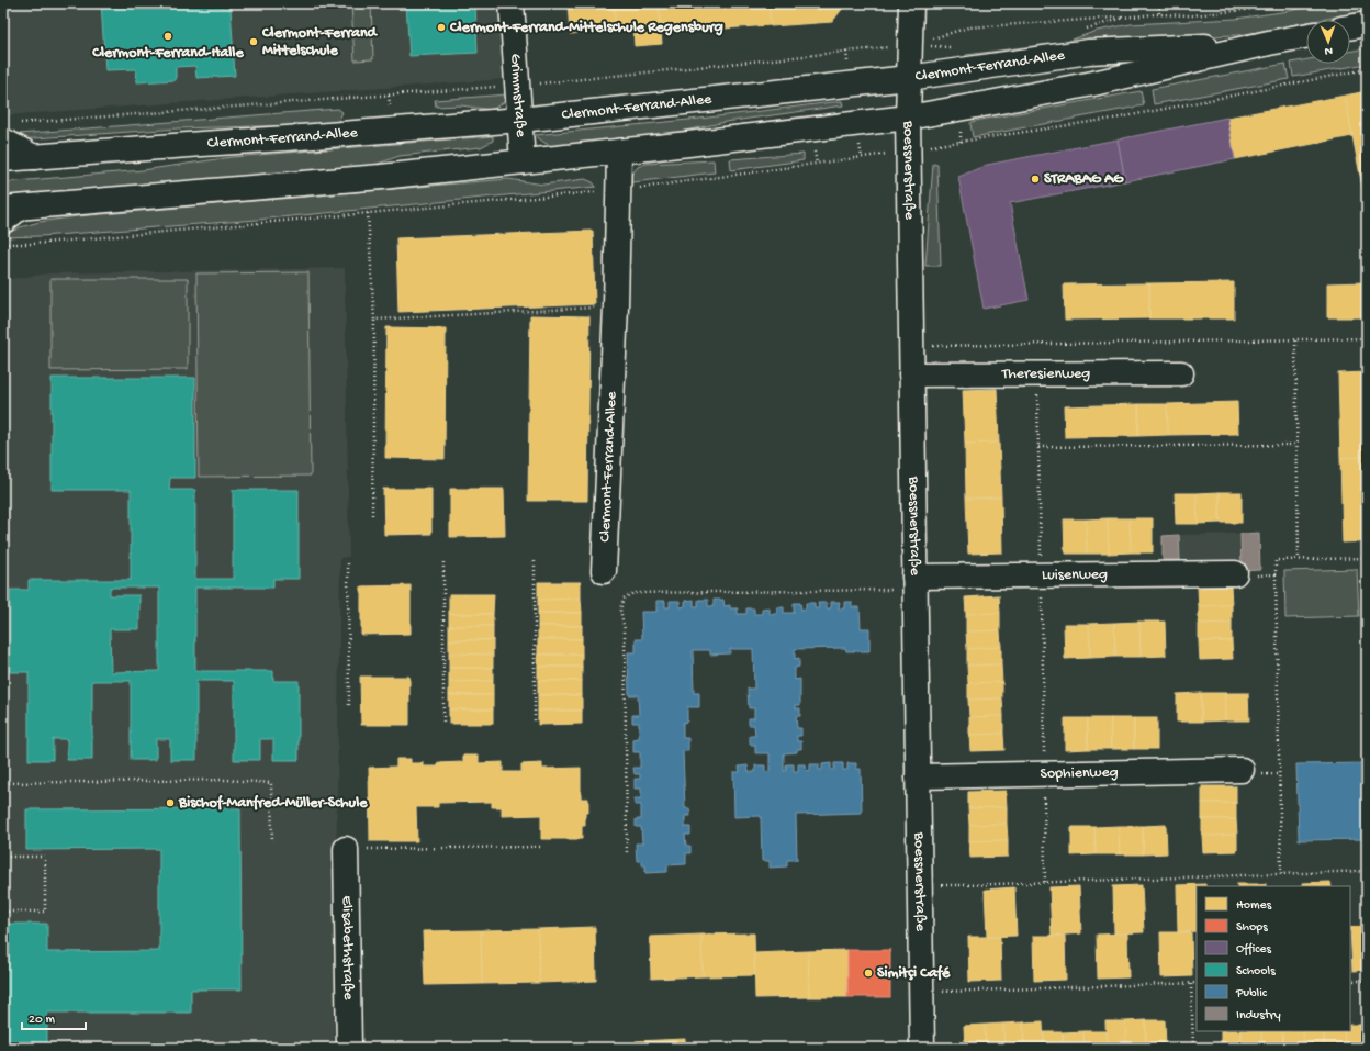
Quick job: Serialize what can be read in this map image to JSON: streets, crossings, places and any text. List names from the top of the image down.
{
  "streets": {
    "main road": [
      "Clermont-Ferrand-Allee",
      "Grimmstraße",
      "Boessnerstraße",
      "Theresienweg",
      "Luisenweg",
      "Sophienweg",
      "Elisabethstraße"
    ]
  },
  "crossings": [
    ["Clermont-Ferrand-Allee", "Grimmstraße"],
    ["Clermont-Ferrand-Allee", "Boessnerstraße"],
    ["Boessnerstraße", "Theresienweg"],
    ["Boessnerstraße", "Luisenweg"],
    ["Boessnerstraße", "Sophienweg"]
  ],
  "places": [
    "Clermont-Ferrand-Mittelschule Regensburg",
    "Clermont-Ferrand-Halle",
    "Clermont-Ferrand Mittelschule",
    "STRABAG AG",
    "Bischof-Manfred-Müller-Schule",
    "Simitçi Café"
  ],
  "legend": [
    "Homes",
    "Shops",
    "Offices",
    "Schools",
    "Public",
    "Industry"
  ],
  "scale_bar": "20 m",
  "north": "bottom"
}
